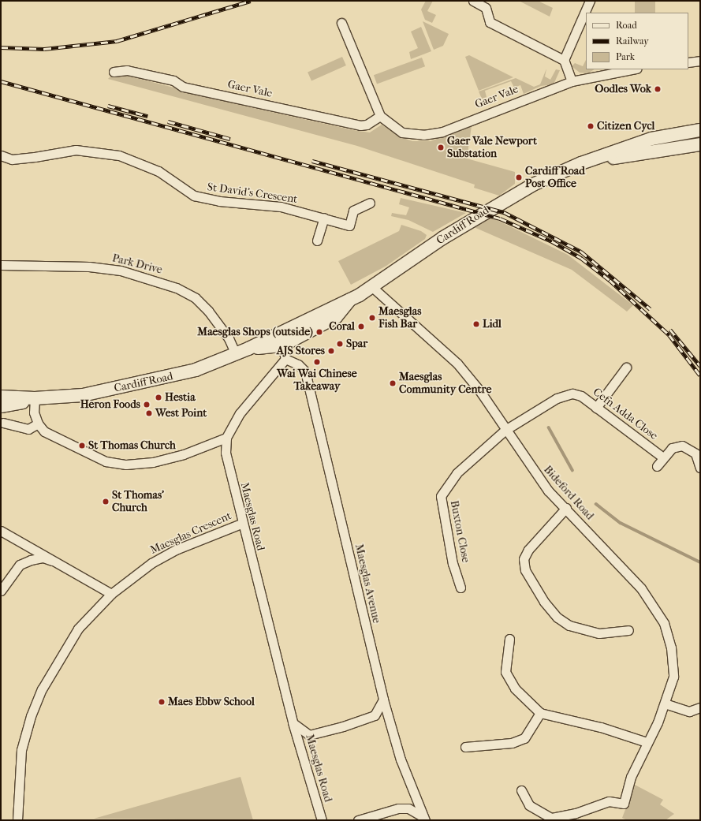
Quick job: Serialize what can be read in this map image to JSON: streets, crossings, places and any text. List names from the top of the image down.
{
  "streets": {
    "main road": ["Cardiff Road"],
    "street": [
      "Gaer Vale",
      "St David's Crescent",
      "Park Drive",
      "Cefn Adda Close",
      "Bideford Road",
      "Maesglas Road",
      "Buxton Close",
      "Maesglas Crescent",
      "Maesglas Avenue"
    ]
  },
  "crossings": [
    ["Cardiff Road", "Park Drive"],
    ["Cardiff Road", "Bideford Road"],
    ["Cefn Adda Close", "Bideford Road"],
    ["Cefn Adda Close", "Buxton Close"],
    ["Bideford Road", "Buxton Close"],
    ["Maesglas Road", "Maesglas Crescent"],
    ["Maesglas Road", "Maesglas Avenue"]
  ],
  "places": [
    "Oodles Wok",
    "Citizen Cycl",
    "Gaer Vale Newport Substation",
    "Cardiff Road Post Office",
    "Maesglas Fish Bar",
    "Lidl",
    "Coral",
    "Maesglas Shops (outside)",
    "Spar",
    "AJS Stores",
    "Wai Wai Chinese Takeaway",
    "Maesglas Community Centre",
    "Hestia",
    "Heron Foods",
    "West Point",
    "St Thomas Church",
    "St Thomas' Church",
    "Maes Ebbw School"
  ],
  "legend": ["Road", "Railway", "Park"]
}
